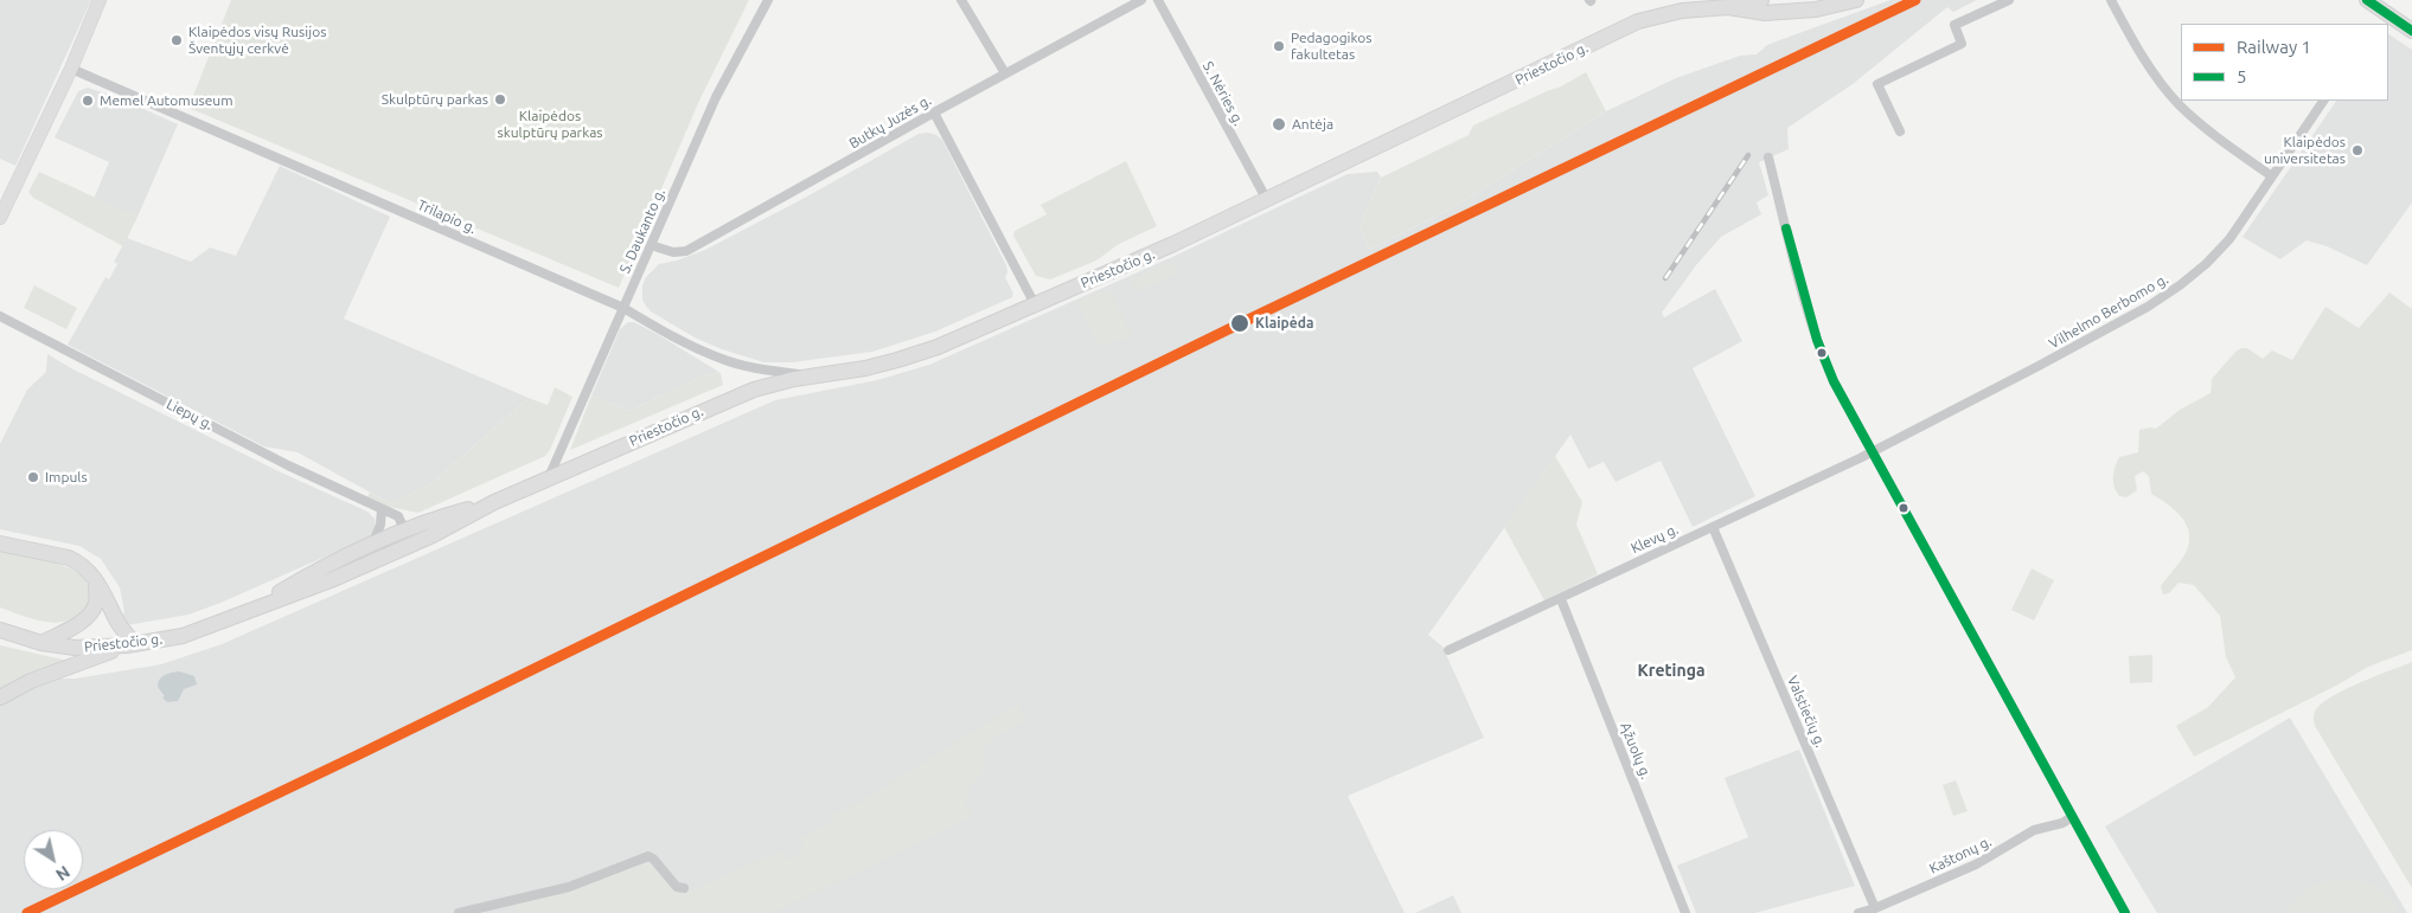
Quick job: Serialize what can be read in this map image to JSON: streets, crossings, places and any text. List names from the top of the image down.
{
  "streets": {
    "main road": ["Priestočio g."],
    "street": [
      "S. Nėries g.",
      "Butkų Juzės g.",
      "Trilapio g.",
      "S. Daukanto g.",
      "Vilhelmo Berbomo g.",
      "Liepų g.",
      "Klevų g.",
      "Valstiečių g.",
      "Ąžuolų g.",
      "Kaštonų g."
    ]
  },
  "crossings": [
    ["Priestočio g.", "S. Nėries g."],
    ["Priestočio g.", "Trilapio g."],
    ["Priestočio g.", "S. Daukanto g."],
    ["Priestočio g.", "Liepų g."],
    ["Butkų Juzės g.", "S. Daukanto g."],
    ["Trilapio g.", "S. Daukanto g."],
    ["Vilhelmo Berbomo g.", "Klevų g."],
    ["Klevų g.", "Valstiečių g."],
    ["Klevų g.", "Ąžuolų g."],
    ["Valstiečių g.", "Kaštonų g."]
  ],
  "districts": ["Kretinga"],
  "parks": ["Klaipėdos skulptūrų parkas"],
  "places": [
    "Klaipėdos visų Rusijos Šventųjų cerkvė",
    "Pedagogikos fakultetas",
    "Skulptūrų parkas",
    "Memel Automuseum",
    "Antėja",
    "Klaipėdos universitetas",
    "Klaipėda",
    "Impuls"
  ],
  "lines": ["rail line 1", "transit line 5"],
  "legend": ["Railway 1", "5"],
  "north": "bottom right"
}
